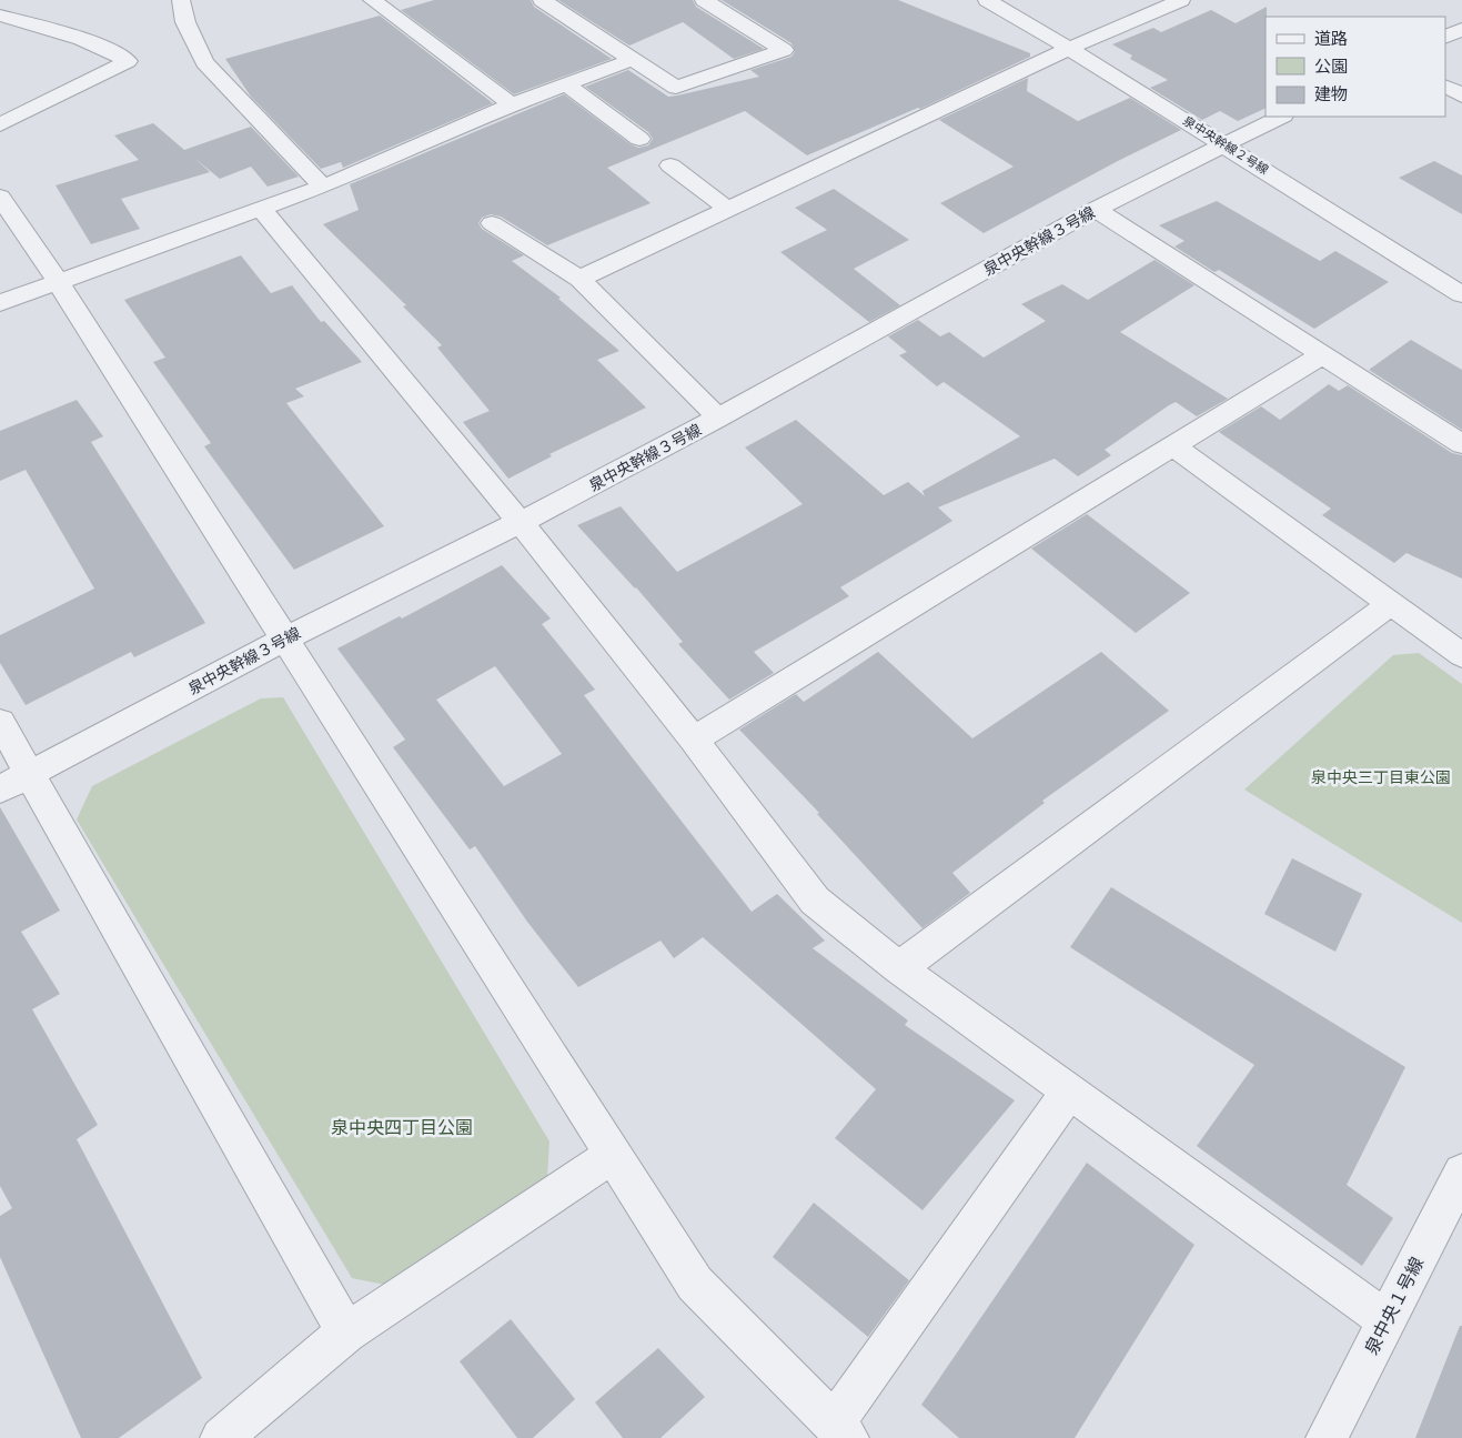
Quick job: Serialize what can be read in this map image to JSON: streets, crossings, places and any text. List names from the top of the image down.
{
  "streets": {
    "street": ["泉中央幹線２号線", "泉中央幹線３号線", "泉中央１号線"]
  },
  "crossings": [
    ["泉中央幹線２号線", "泉中央幹線３号線"]
  ],
  "parks": ["泉中央三丁目東公園", "泉中央四丁目公園"],
  "legend": ["道路", "公園", "建物"]
}
